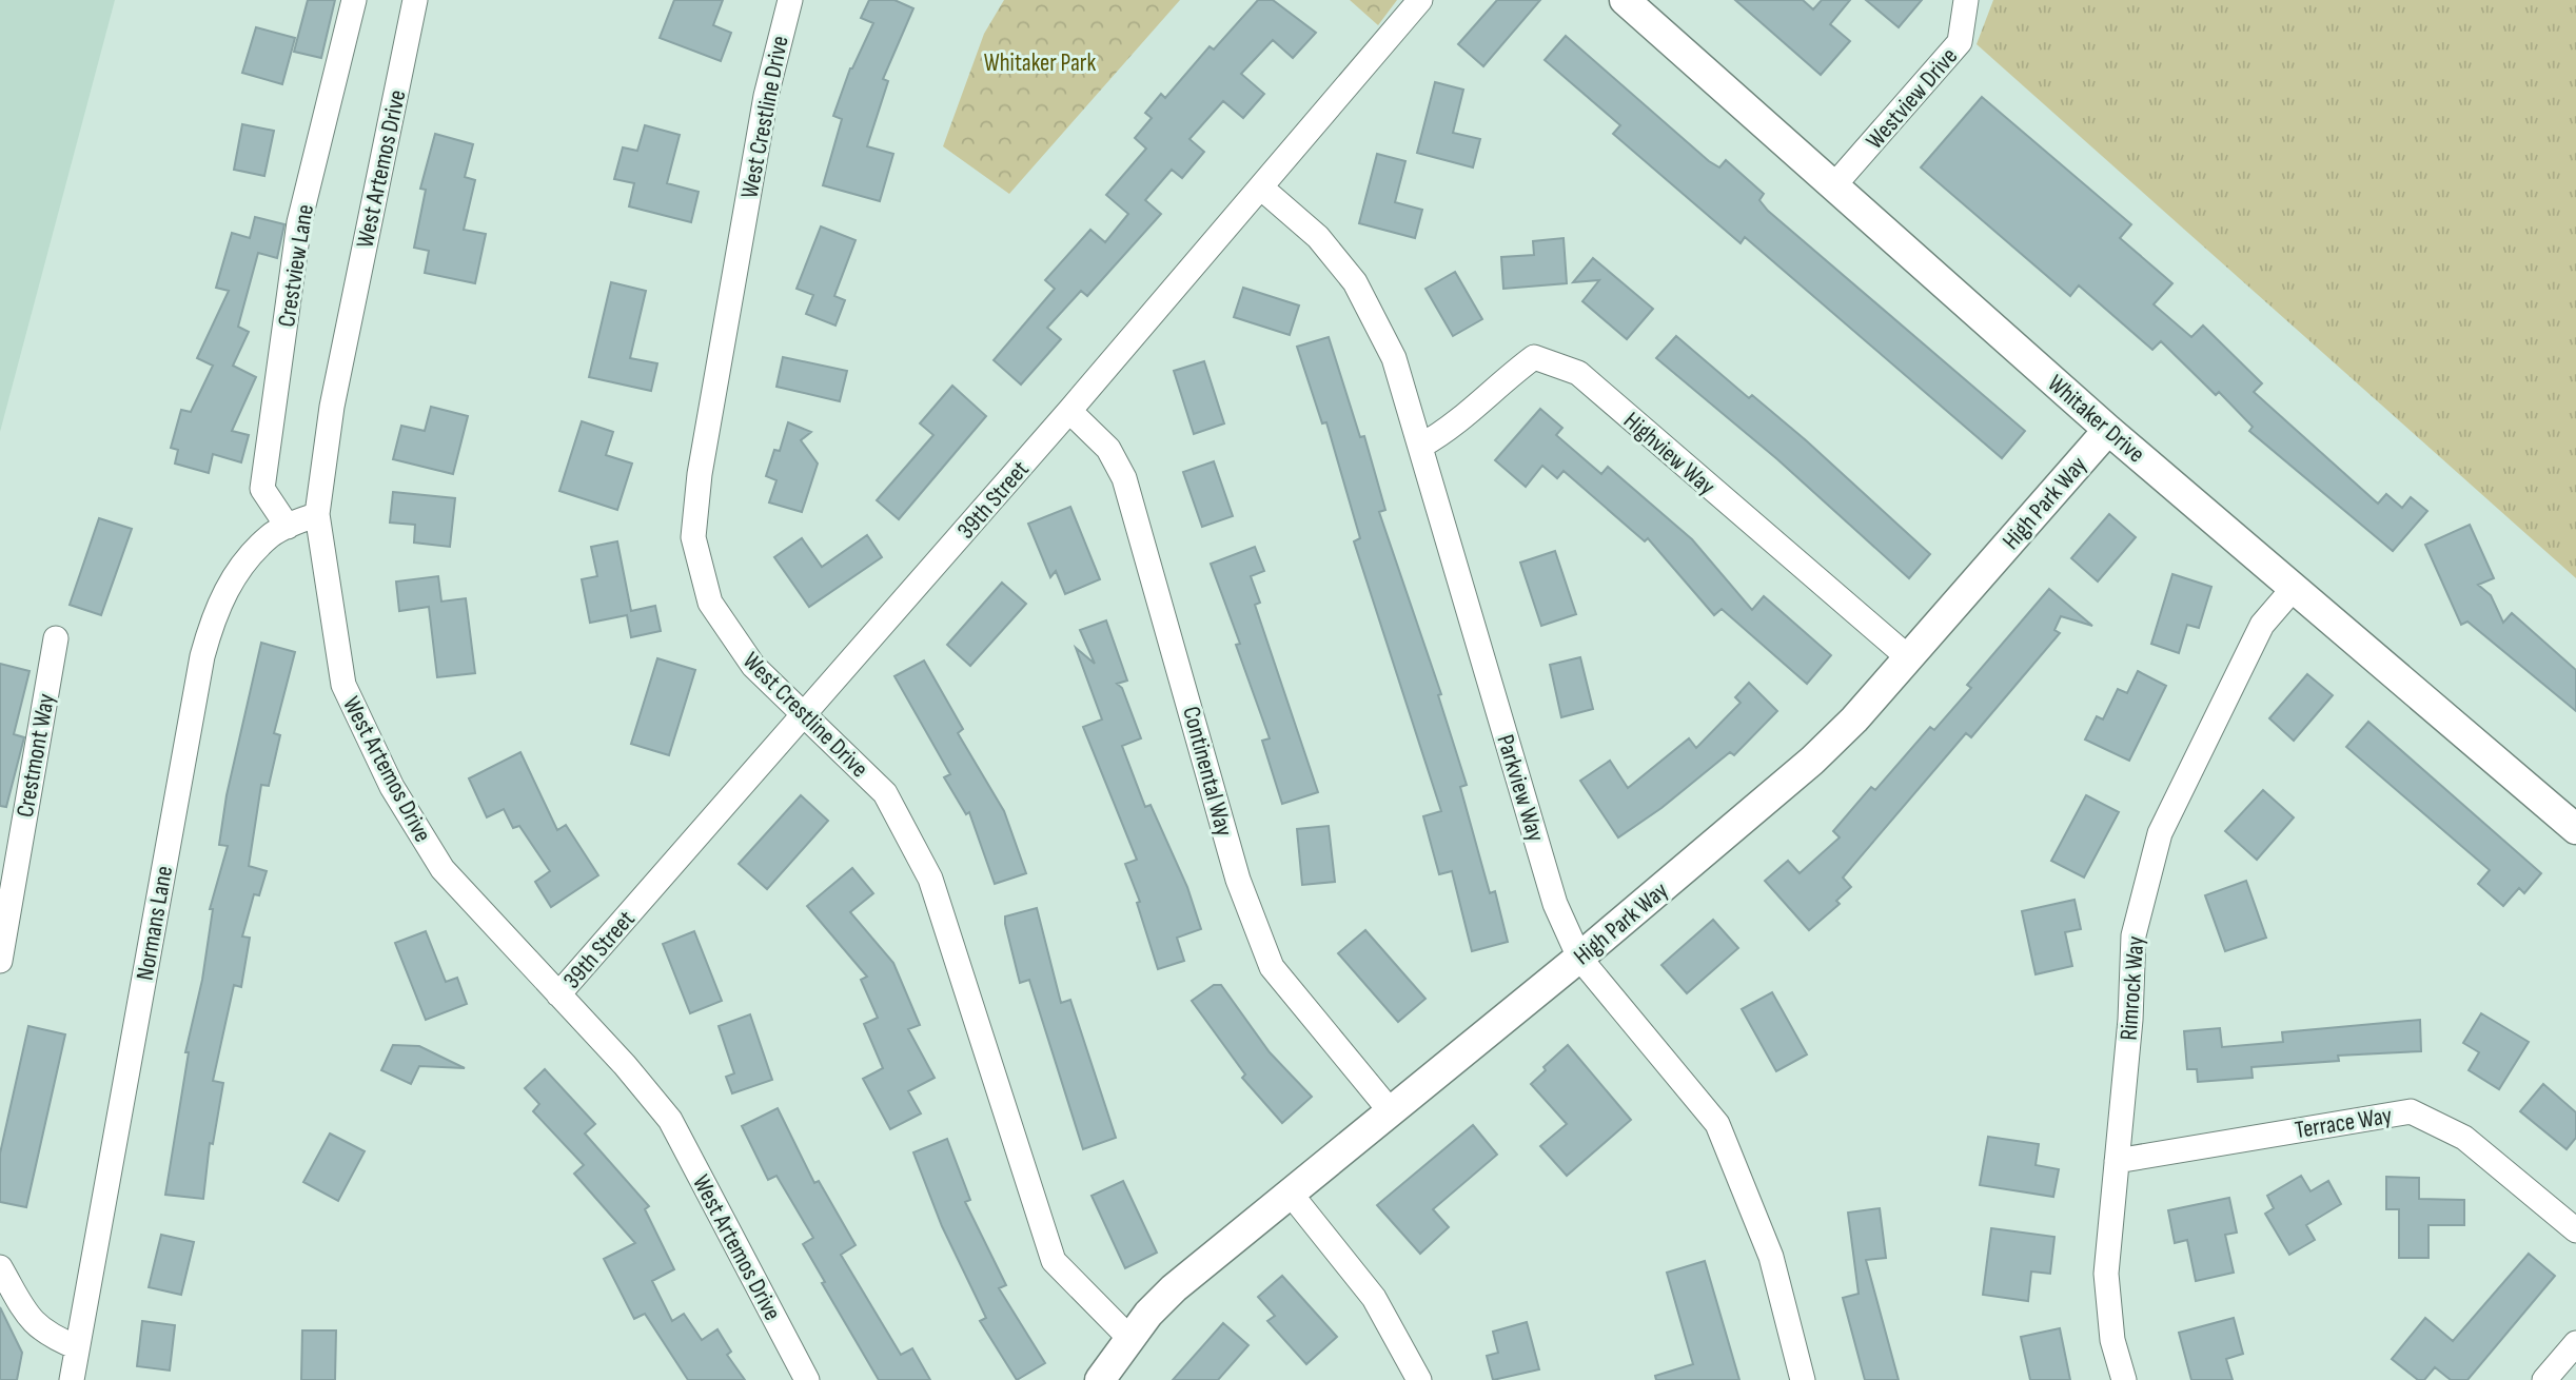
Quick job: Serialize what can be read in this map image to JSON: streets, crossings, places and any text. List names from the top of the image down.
{
  "streets": {
    "street": [
      "Westview Drive",
      "West Crestline Drive",
      "West Artemos Drive",
      "Crestview Lane",
      "Whitaker Drive",
      "Highview Way",
      "39th Street",
      "High Park Way",
      "Crestmont Way",
      "Continental Way",
      "Parkview Way",
      "Normans Lane",
      "Rimrock Way",
      "Terrace Way"
    ]
  },
  "crossings": [
    ["Westview Drive", "Whitaker Drive"],
    ["West Crestline Drive", "39th Street"],
    ["West Crestline Drive", "High Park Way"],
    ["West Artemos Drive", "39th Street"],
    ["West Artemos Drive", "Normans Lane"],
    ["Crestview Lane", "Normans Lane"],
    ["Whitaker Drive", "High Park Way"],
    ["Whitaker Drive", "Rimrock Way"],
    ["Highview Way", "High Park Way"],
    ["Highview Way", "Parkview Way"],
    ["39th Street", "Continental Way"],
    ["39th Street", "Parkview Way"],
    ["High Park Way", "Continental Way"],
    ["High Park Way", "Parkview Way"],
    ["Rimrock Way", "Terrace Way"]
  ],
  "parks": ["Whitaker Park"]
}
